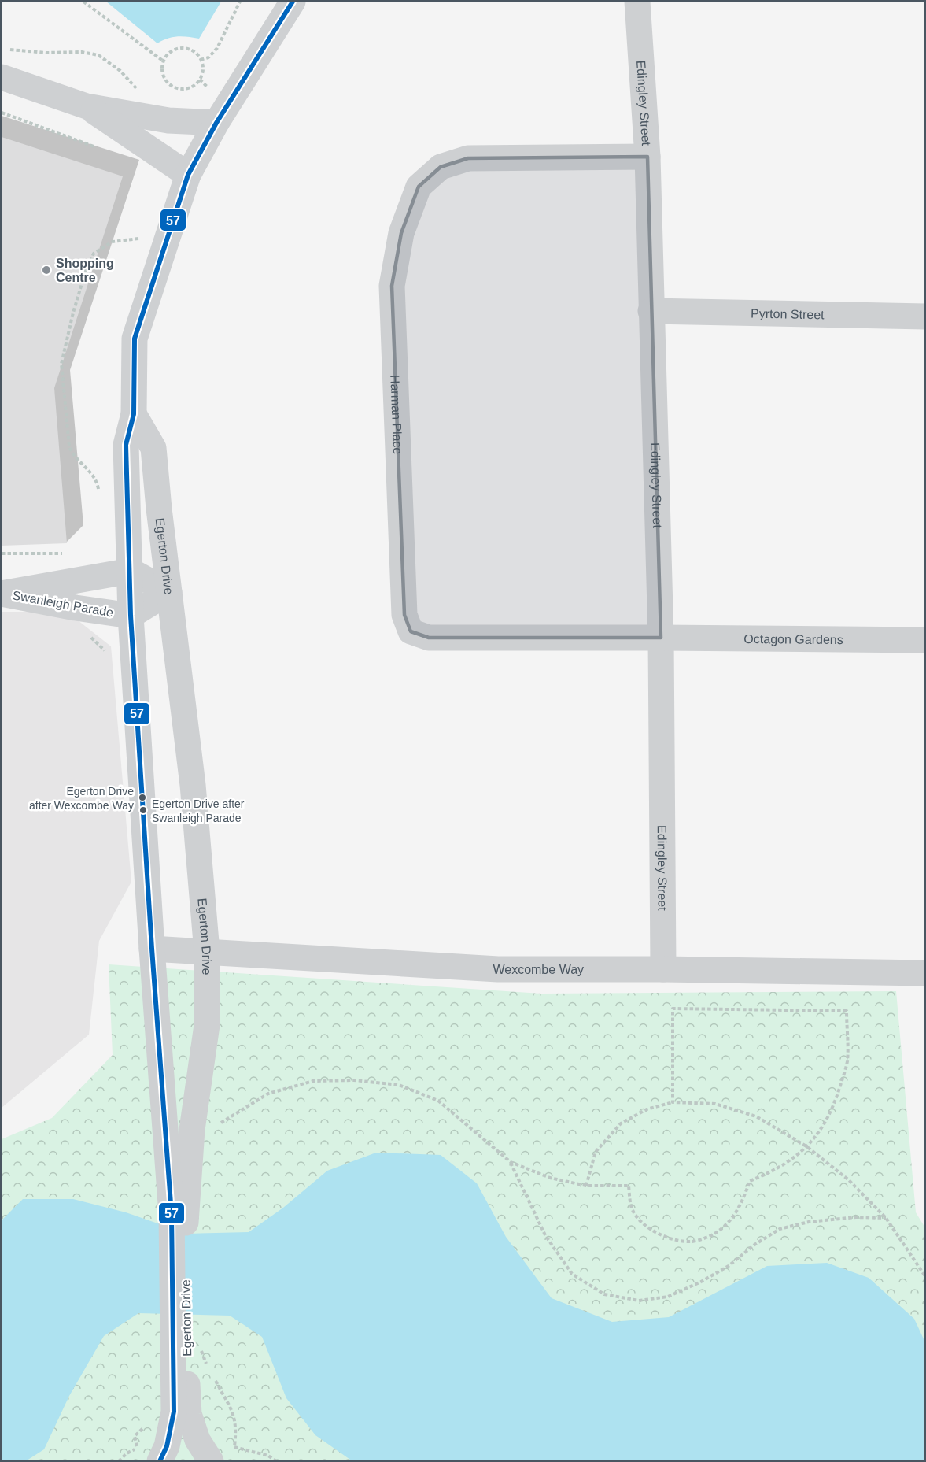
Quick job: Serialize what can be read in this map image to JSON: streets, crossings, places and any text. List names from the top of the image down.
{
  "streets": {
    "street": [
      "Edingley Street",
      "Pyrton Street",
      "Harman Place",
      "Egerton Drive",
      "Swanleigh Parade",
      "Octagon Gardens",
      "Wexcombe Way"
    ]
  },
  "crossings": [
    ["Edingley Street", "Pyrton Street"],
    ["Edingley Street", "Harman Place"],
    ["Edingley Street", "Octagon Gardens"],
    ["Edingley Street", "Wexcombe Way"],
    ["Harman Place", "Octagon Gardens"],
    ["Egerton Drive", "Swanleigh Parade"],
    ["Egerton Drive", "Wexcombe Way"]
  ],
  "places": ["Shopping Centre", "Egerton Drive after Wexcombe Way", "Egerton Drive after Swanleigh Parade"],
  "lines": ["transit line 57"]
}
